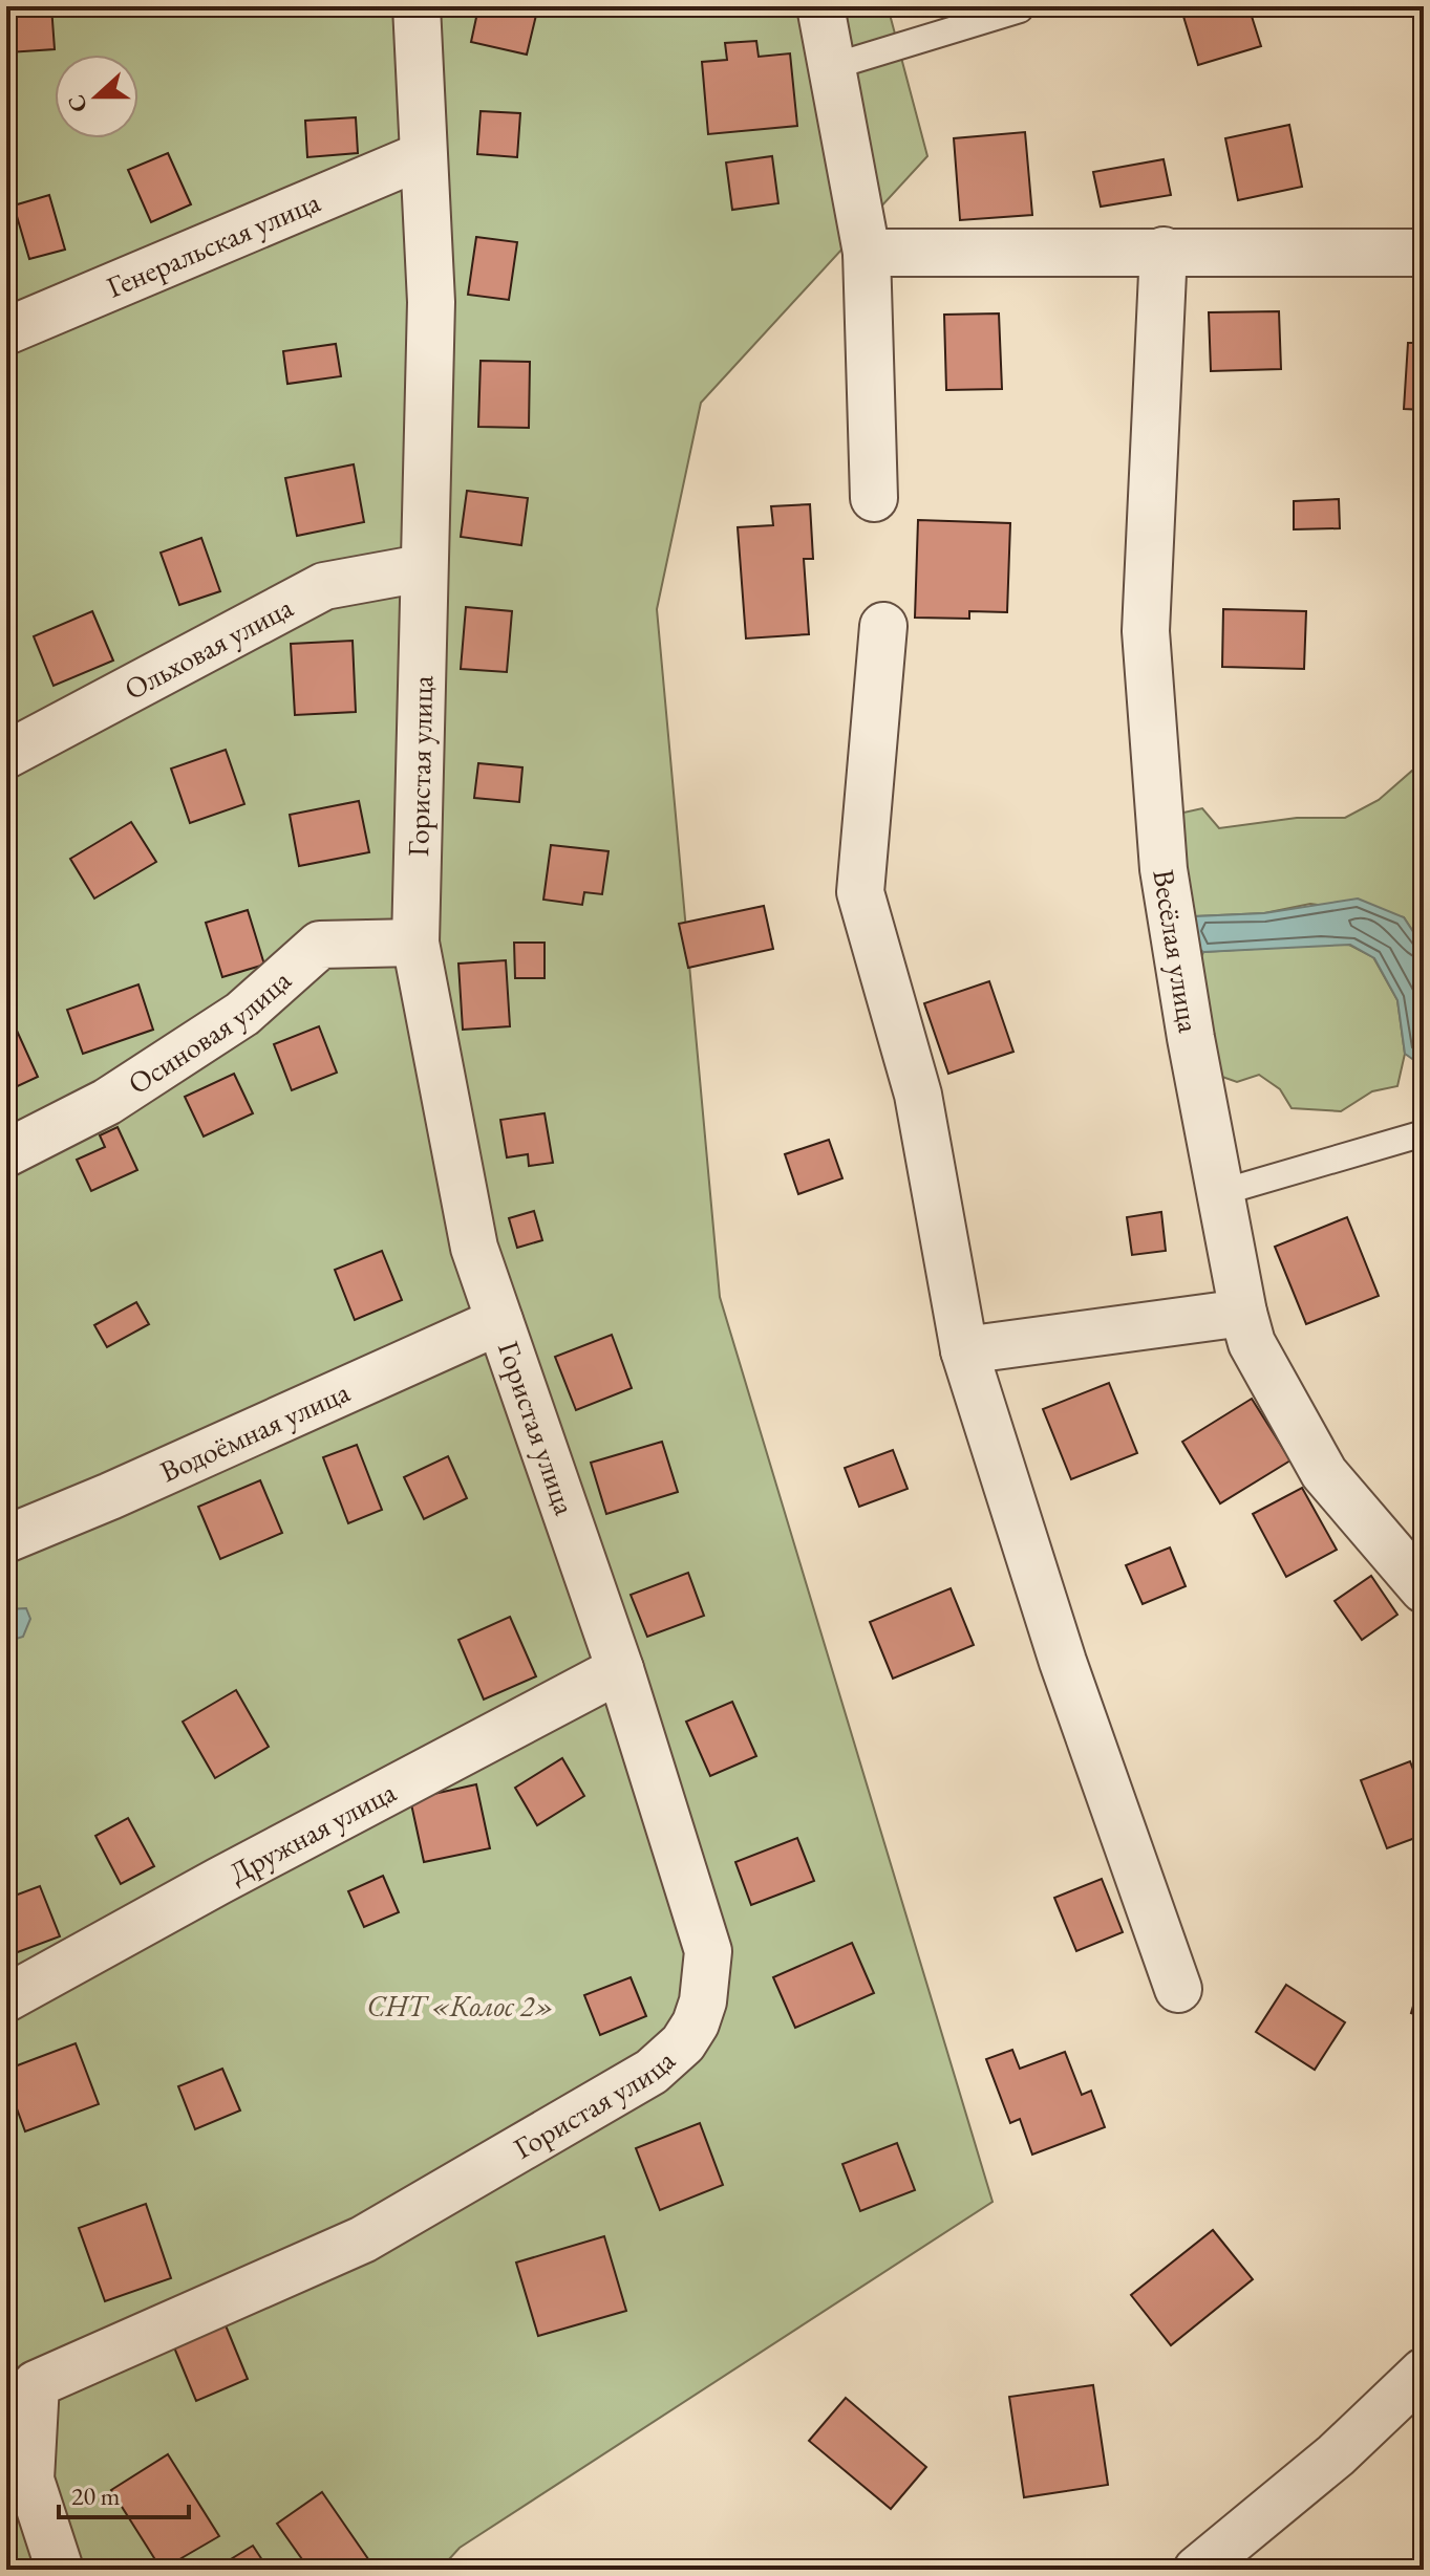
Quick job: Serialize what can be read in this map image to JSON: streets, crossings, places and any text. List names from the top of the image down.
{
  "streets": {
    "street": [
      "Генеральская улица",
      "Ольховая улица",
      "Гористая улица",
      "Весёлая улица",
      "Осиновая улица",
      "Водоёмная улица",
      "Дружная улица"
    ]
  },
  "crossings": [
    ["Генеральская улица", "Гористая улица"],
    ["Ольховая улица", "Гористая улица"],
    ["Гористая улица", "Осиновая улица"],
    ["Гористая улица", "Водоёмная улица"],
    ["Гористая улица", "Дружная улица"]
  ],
  "parks": ["СНТ «Колос 2»"],
  "scale_bar": "20 m",
  "north": "left"
}
